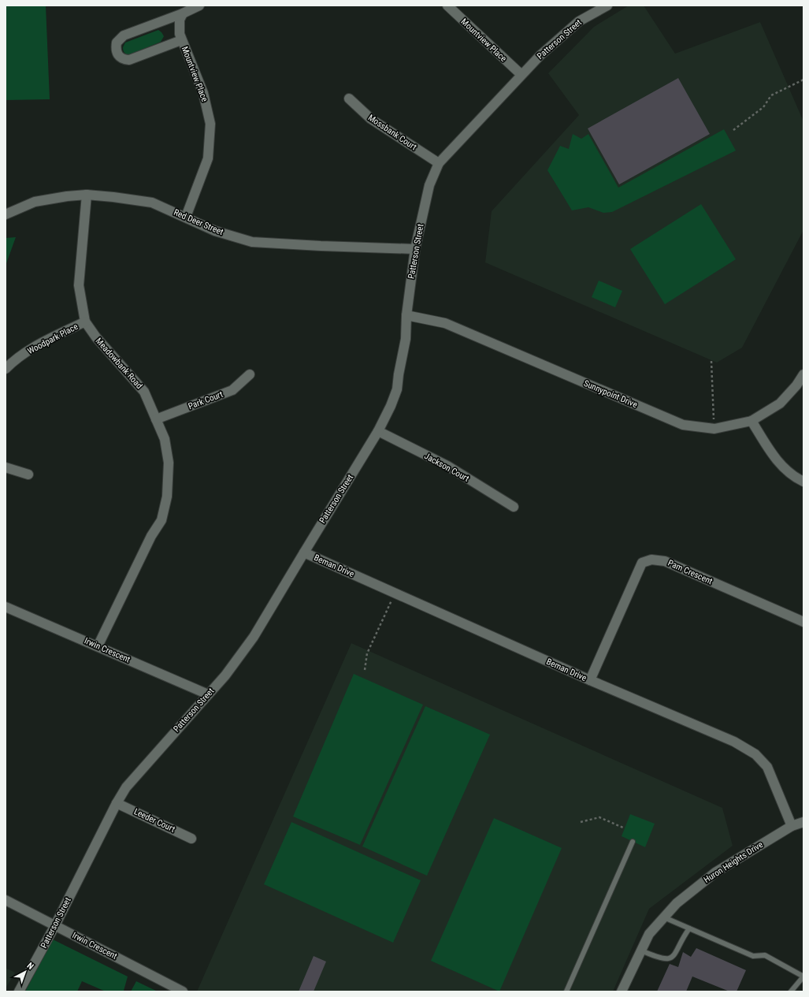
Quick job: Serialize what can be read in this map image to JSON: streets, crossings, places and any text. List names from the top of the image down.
{
  "streets": {
    "street": [
      "Patterson Street",
      "Mountview Place",
      "Mossbank Court",
      "Red Deer Street",
      "Woodpark Place",
      "Meadowbank Road",
      "Sunnypoint Drive",
      "Park Court",
      "Jackson Court",
      "Beman Drive",
      "Pam Crescent",
      "Irwin Crescent",
      "Leeder Court",
      "Huron Heights Drive"
    ]
  },
  "crossings": [
    ["Patterson Street", "Mountview Place"],
    ["Patterson Street", "Mossbank Court"],
    ["Patterson Street", "Red Deer Street"],
    ["Patterson Street", "Sunnypoint Drive"],
    ["Patterson Street", "Jackson Court"],
    ["Patterson Street", "Beman Drive"],
    ["Patterson Street", "Irwin Crescent"],
    ["Patterson Street", "Leeder Court"],
    ["Mountview Place", "Red Deer Street"],
    ["Red Deer Street", "Meadowbank Road"],
    ["Woodpark Place", "Meadowbank Road"],
    ["Meadowbank Road", "Park Court"],
    ["Meadowbank Road", "Irwin Crescent"],
    ["Beman Drive", "Pam Crescent"],
    ["Beman Drive", "Huron Heights Drive"]
  ],
  "north": "top right"
}
